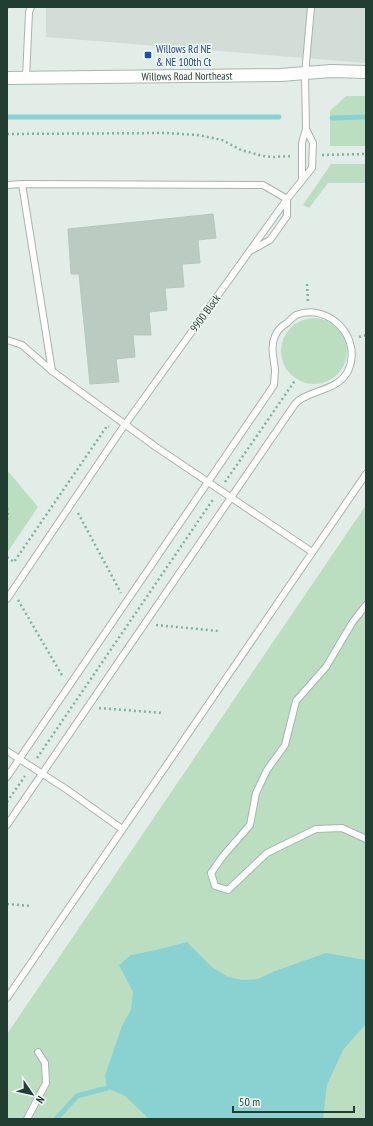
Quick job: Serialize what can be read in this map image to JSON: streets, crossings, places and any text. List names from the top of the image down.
{
  "streets": {
    "main road": ["Willows Road Northeast"],
    "lane": ["9900 Block"]
  },
  "crossings": [
    ["Willows Road Northeast", "9900 Block"]
  ],
  "places": {
    "transit": ["Willows Rd NE & NE 100th Ct"]
  },
  "scale_bar": "50 m",
  "north": "bottom right"
}
